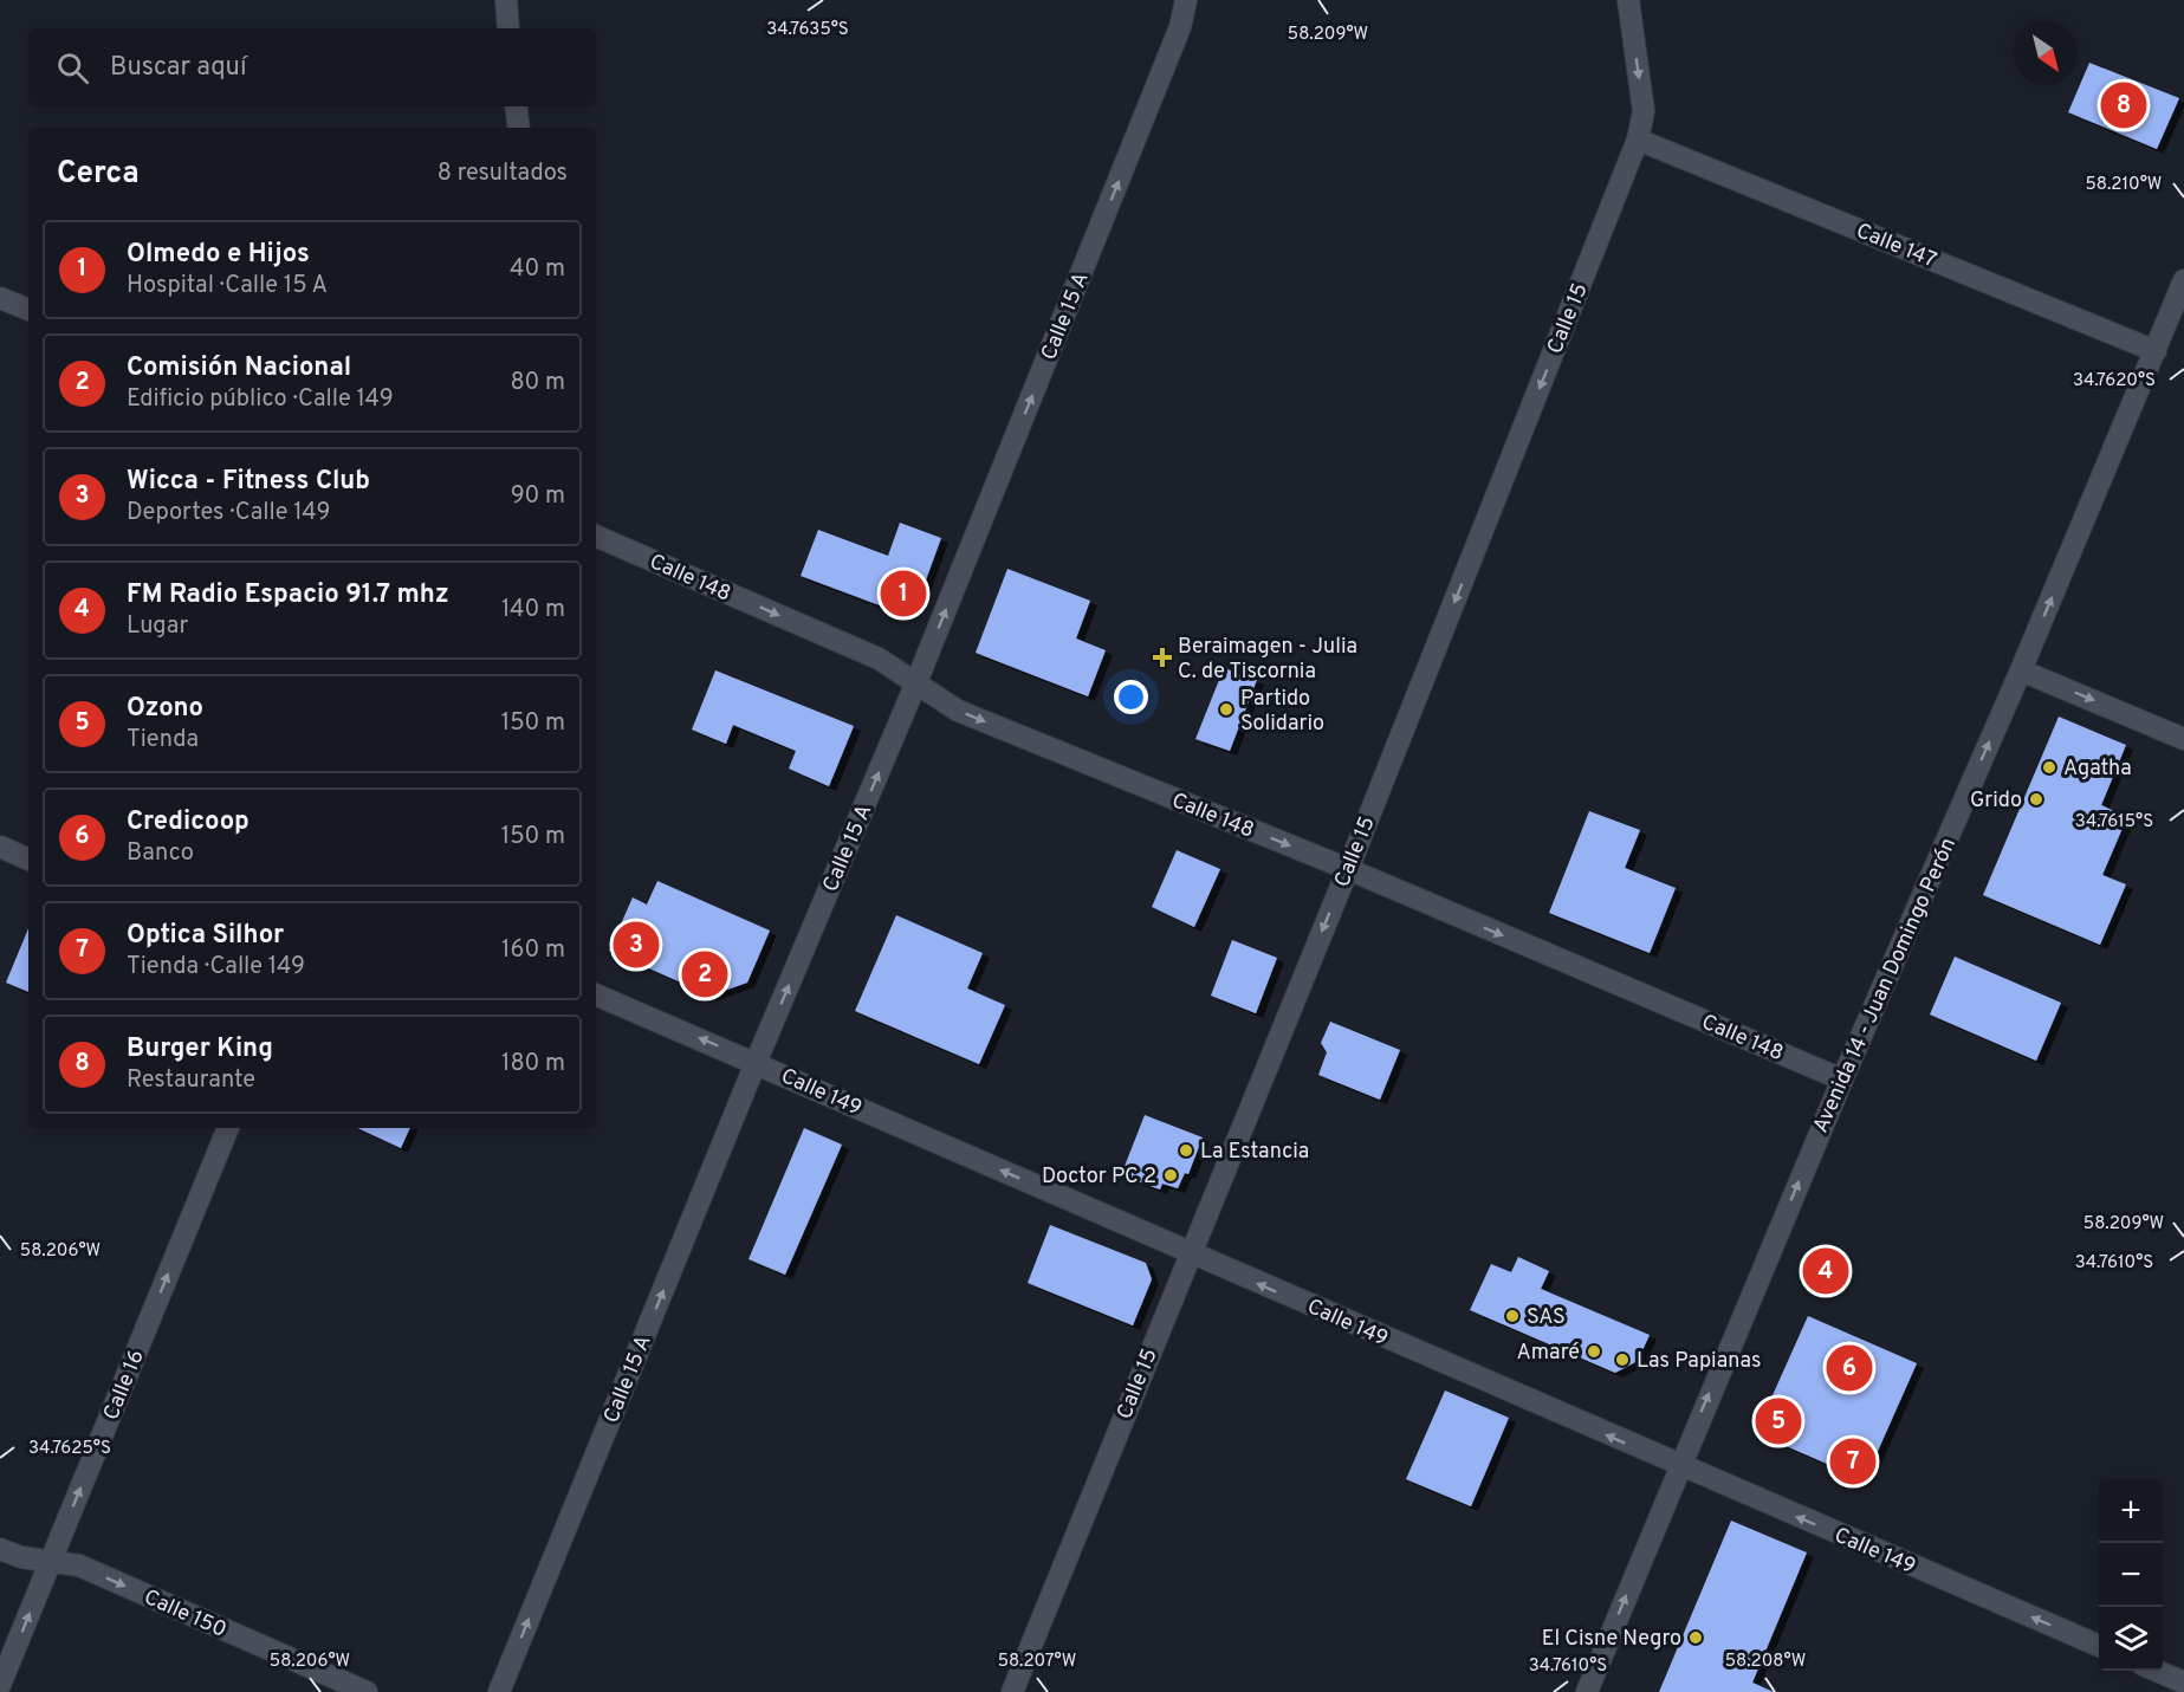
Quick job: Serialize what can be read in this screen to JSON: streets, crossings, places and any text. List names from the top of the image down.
{
  "streets": {
    "street": [
      "Calle 147",
      "Calle 15 A",
      "Calle 15",
      "Calle 148",
      "Avenida 14 - Juan Domingo Perón",
      "Calle 149",
      "Calle 16",
      "Calle 150"
    ]
  },
  "crossings": [
    ["Calle 147", "Calle 15"],
    ["Calle 147", "Avenida 14 - Juan Domingo Perón"],
    ["Calle 15 A", "Calle 148"],
    ["Calle 15 A", "Calle 149"],
    ["Calle 15", "Calle 148"],
    ["Calle 15", "Calle 149"],
    ["Calle 148", "Avenida 14 - Juan Domingo Perón"],
    ["Avenida 14 - Juan Domingo Perón", "Calle 149"],
    ["Calle 16", "Calle 150"]
  ],
  "one_way": [
    "Calle 15 A",
    "Calle 15",
    "Calle 148",
    "Avenida 14 - Juan Domingo Perón",
    "Calle 149",
    "Calle 16",
    "Calle 150"
  ],
  "places": {
    "health": ["Beraimagen - Julia C. de Tiscornia"],
    "other": [
      "Partido Solidario",
      "Agatha",
      "Grido",
      "La Estancia",
      "Doctor PC 2",
      "SAS",
      "Amaré",
      "Las Papianas",
      "El Cisne Negro"
    ]
  },
  "north": "bottom right",
  "page": {
    "search": "Buscar aquí",
    "pins": [
      "8",
      "1",
      "3",
      "2",
      "4",
      "6",
      "5",
      "7"
    ],
    "heading": ["Cerca", "8 resultados"],
    "list": [
      {
        "mark": "1",
        "name": "Olmedo e Hijos",
        "note": "Hospital · Calle 15 A",
        "value": "40 m"
      },
      {
        "mark": "2",
        "name": "Comisión Nacional",
        "note": "Edificio público · Calle 149",
        "value": "80 m"
      },
      {
        "mark": "3",
        "name": "Wicca - Fitness Club",
        "note": "Deportes · Calle 149",
        "value": "90 m"
      },
      {
        "mark": "4",
        "name": "FM Radio Espacio 91.7 mhz",
        "note": "Lugar",
        "value": "140 m"
      },
      {
        "mark": "5",
        "name": "Ozono",
        "note": "Tienda",
        "value": "150 m"
      },
      {
        "mark": "6",
        "name": "Credicoop",
        "note": "Banco",
        "value": "150 m"
      },
      {
        "mark": "7",
        "name": "Optica Silhor",
        "note": "Tienda · Calle 149",
        "value": "160 m"
      },
      {
        "mark": "8",
        "name": "Burger King",
        "note": "Restaurante",
        "value": "180 m"
      }
    ],
    "map_buttons": ["+", "−"]
  },
  "coordinates": [
    "34.7635°S",
    "58.209°W",
    "58.210°W",
    "34.7620°S",
    "34.7615°S",
    "58.206°W",
    "34.7610°S",
    "34.7625°S",
    "58.207°W",
    "58.208°W"
  ]
}
